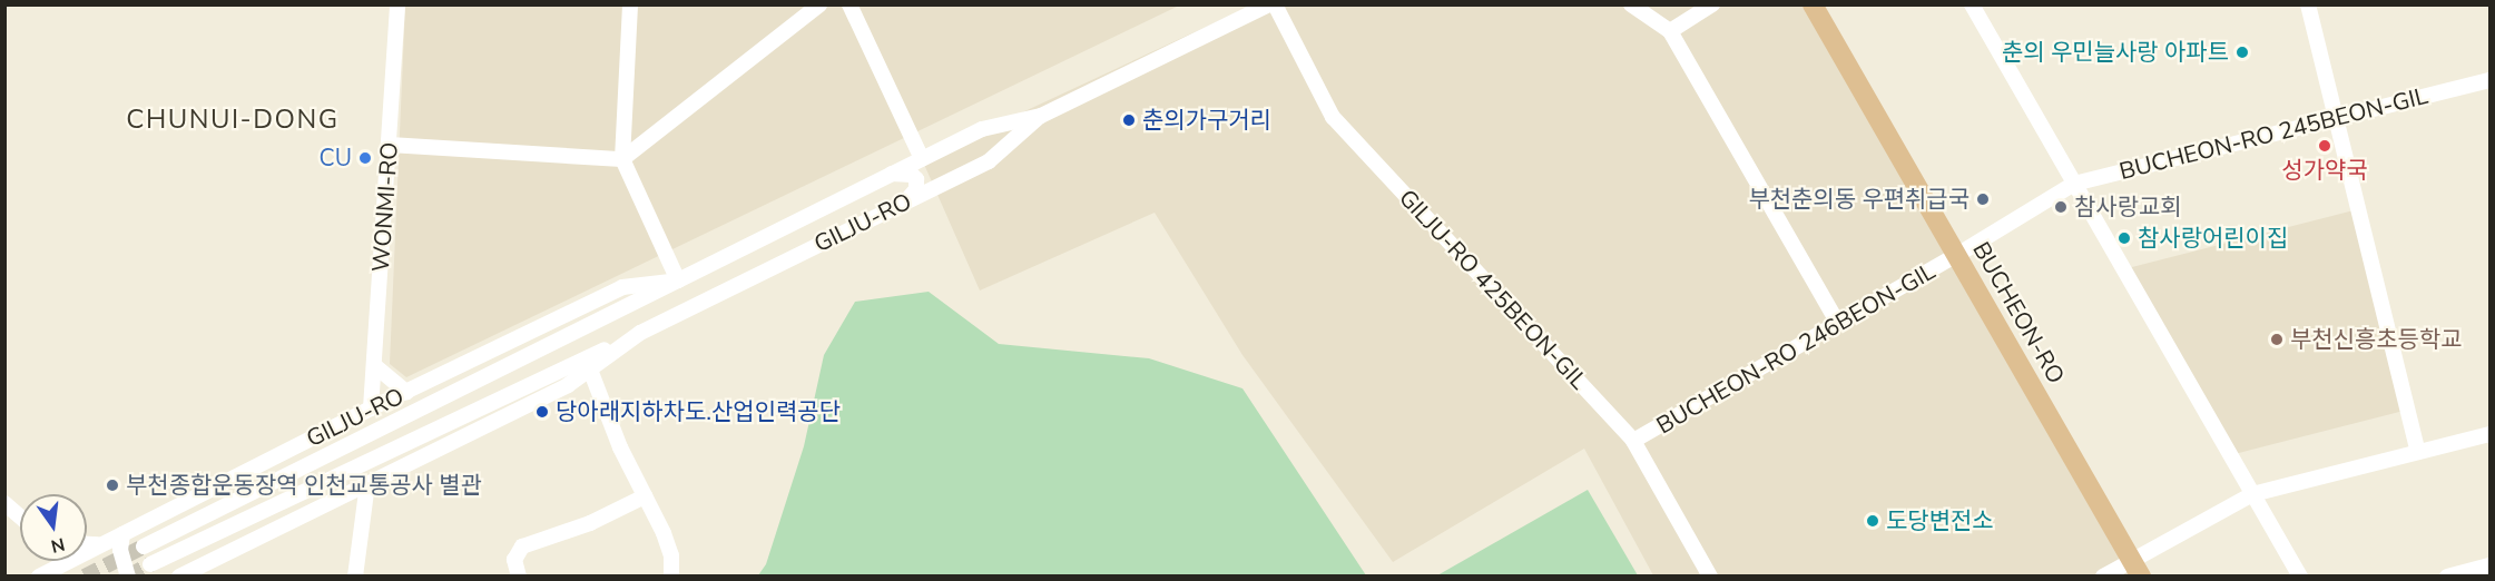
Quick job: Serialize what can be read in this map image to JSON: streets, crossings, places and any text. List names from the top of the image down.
{
  "streets": {
    "main road": ["BUCHEON-RO"],
    "street": [
      "BUCHEON-RO 245BEON-GIL",
      "WONMI-RO",
      "GILJU-RO",
      "GILJU-RO 425BEON-GIL",
      "BUCHEON-RO 246BEON-GIL"
    ]
  },
  "crossings": [
    ["BUCHEON-RO 245BEON-GIL", "BUCHEON-RO"],
    ["BUCHEON-RO 245BEON-GIL", "BUCHEON-RO 246BEON-GIL"],
    ["WONMI-RO", "GILJU-RO"],
    ["GILJU-RO 425BEON-GIL", "BUCHEON-RO 246BEON-GIL"],
    ["BUCHEON-RO", "BUCHEON-RO 246BEON-GIL"]
  ],
  "districts": ["CHUNUI-DONG"],
  "places": [
    "춘의 우민늘사랑 아파트",
    "춘의가구거리",
    "성가약국",
    "CU",
    "부천춘의동 우편취급국",
    "참사랑교회",
    "참사랑어린이집",
    "부천신흥초등학교",
    "당아래지하차도.산업인력공단",
    "부천종합운동장역 인천교통공사 별관",
    "도당변전소"
  ],
  "north": "bottom"
}
